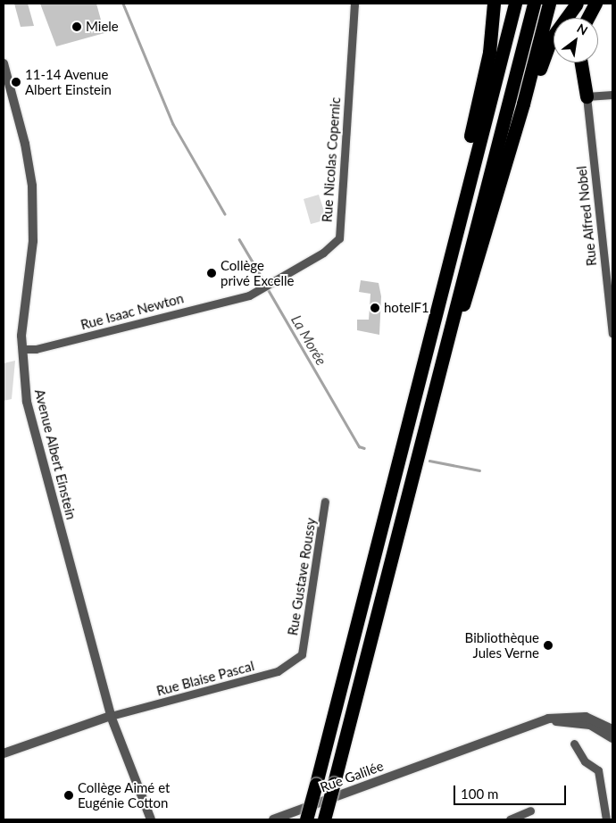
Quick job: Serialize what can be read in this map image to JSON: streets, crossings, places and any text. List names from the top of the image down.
{
  "streets": {
    "street": [
      "Rue Nicolas Copernic",
      "Rue Alfred Nobel",
      "Rue Isaac Newton",
      "Avenue Albert Einstein",
      "Rue Gustave Roussy",
      "Rue Blaise Pascal",
      "Rue Galilée"
    ]
  },
  "crossings": [
    ["Rue Nicolas Copernic", "Rue Isaac Newton"],
    ["Rue Isaac Newton", "Avenue Albert Einstein"],
    ["Avenue Albert Einstein", "Rue Blaise Pascal"],
    ["Rue Gustave Roussy", "Rue Blaise Pascal"]
  ],
  "water": ["La Morée"],
  "places": [
    "Miele",
    "11-14 Avenue Albert Einstein",
    "Collège privé Excelle",
    "hotelF1",
    "Bibliothèque Jules Verne",
    "Collège Aimé et Eugénie Cotton"
  ],
  "scale_bar": "100 m",
  "north": "top right"
}
